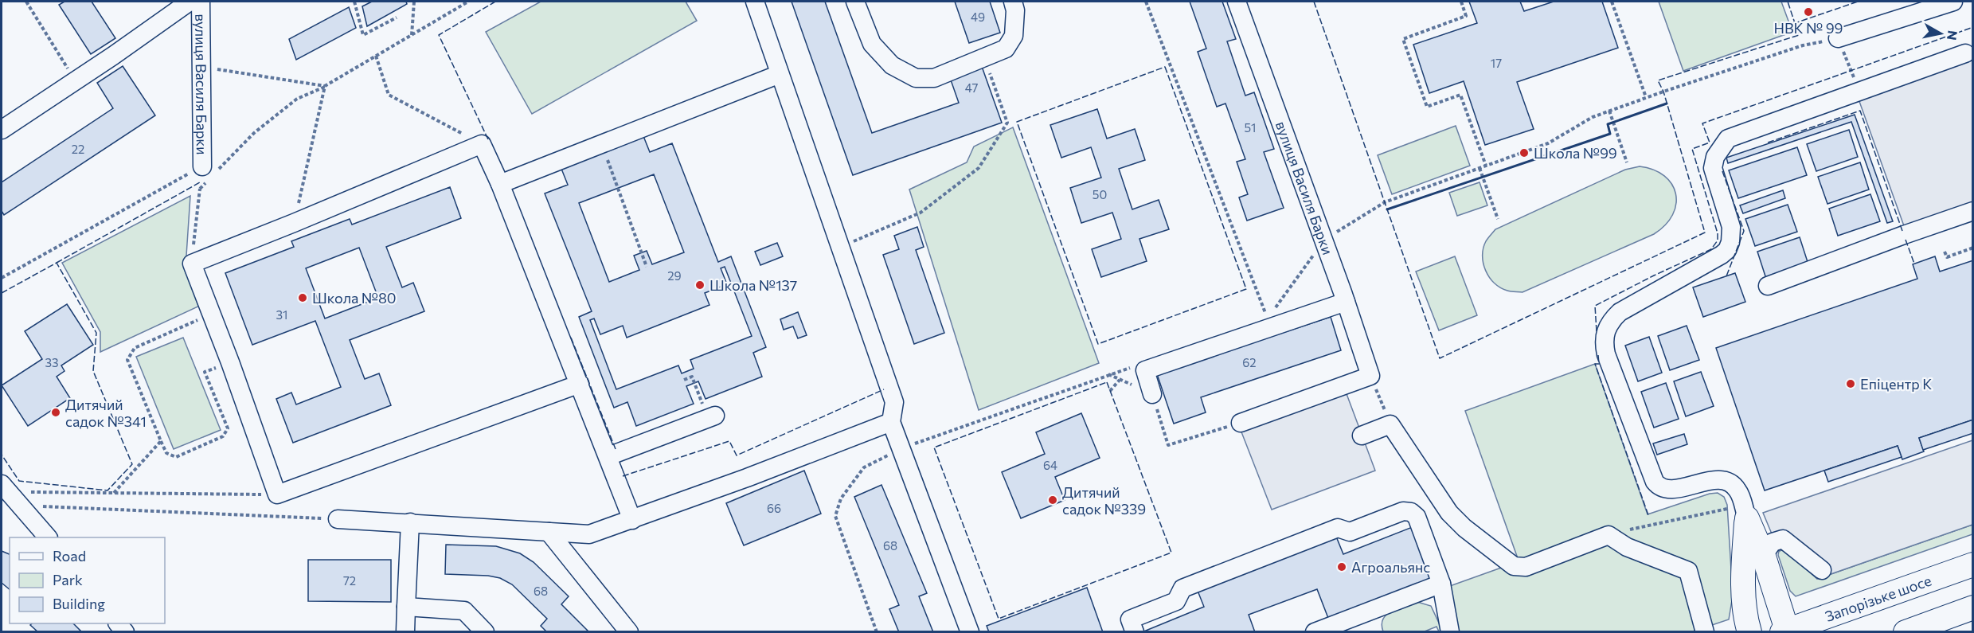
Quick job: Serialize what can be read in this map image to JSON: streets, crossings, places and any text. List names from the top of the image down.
{
  "streets": {
    "main road": ["Запорізьке шосе"],
    "lane": ["вулиця Василя Барки"]
  },
  "places": [
    "НВК № 99",
    "Школа №99",
    "Школа №137",
    "Школа №80",
    "Епіцентр К",
    "Дитячий садок №341",
    "Дитячий садок №339",
    "Агроальянс"
  ],
  "house_numbers": [
    "49",
    "17",
    "47",
    "51",
    "22",
    "50",
    "29",
    "31",
    "33",
    "62",
    "64",
    "66",
    "68",
    "72",
    "68"
  ],
  "legend": ["Road", "Park", "Building"],
  "north": "right"
}
